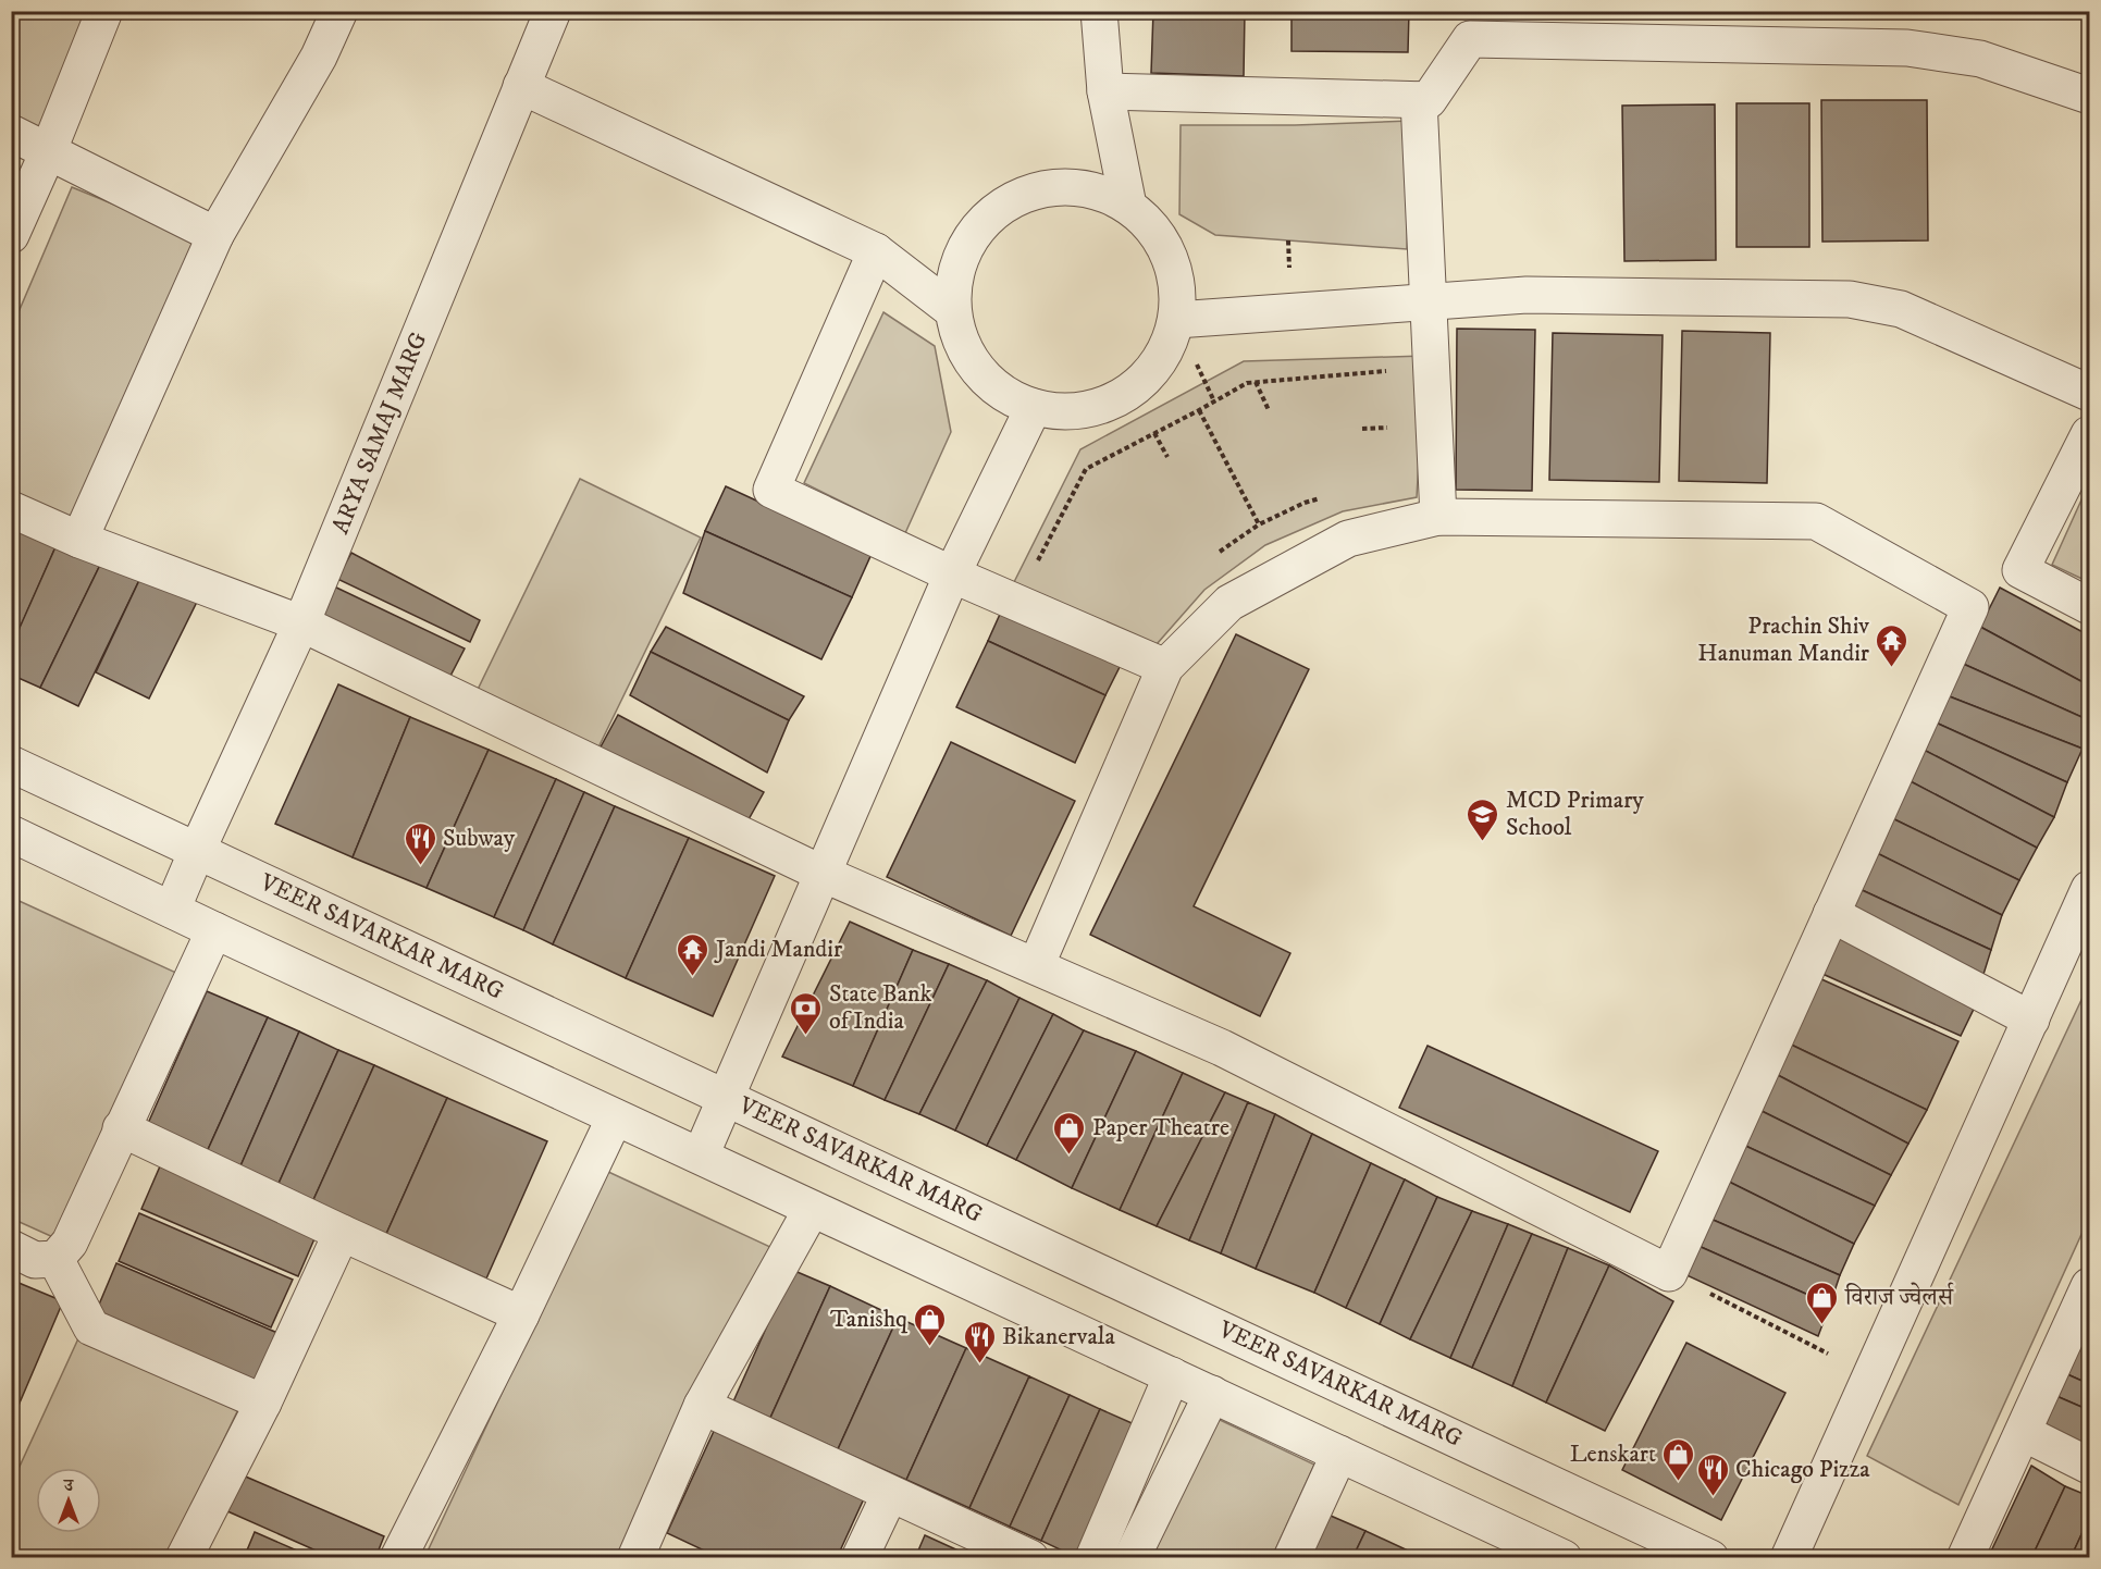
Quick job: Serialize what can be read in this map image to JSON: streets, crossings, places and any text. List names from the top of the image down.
{
  "streets": {
    "street": ["ARYA SAMAJ MARG", "VEER SAVARKAR MARG"]
  },
  "crossings": [
    ["ARYA SAMAJ MARG", "VEER SAVARKAR MARG"]
  ],
  "places": {
    "temple": ["Prachin Shiv Hanuman Mandir", "Jandi Mandir"],
    "school or university": ["MCD Primary School"],
    "restaurant": ["Subway", "Bikanervala", "Chicago Pizza"],
    "bank": ["State Bank of India"],
    "shop": [
      "Paper Theatre",
      "विराज ज्वेलर्स",
      "Tanishq",
      "Lenskart"
    ]
  },
  "north": "top"
}
